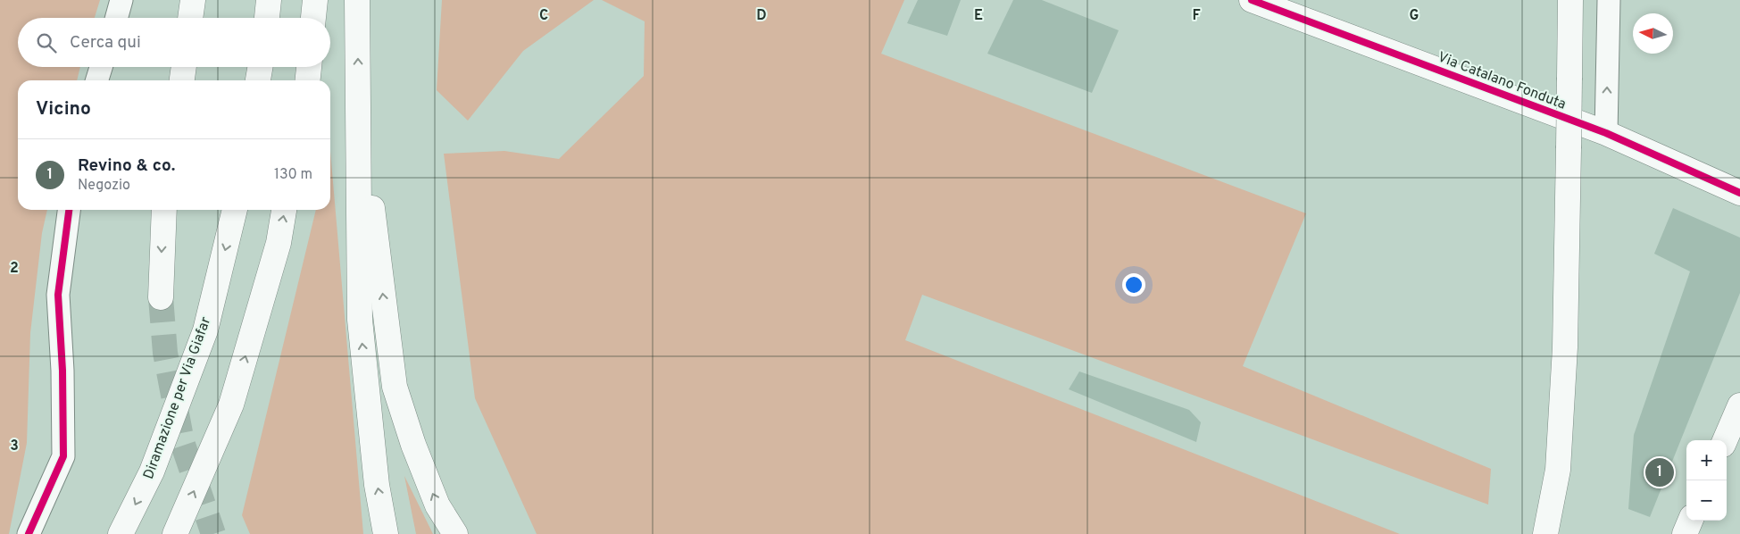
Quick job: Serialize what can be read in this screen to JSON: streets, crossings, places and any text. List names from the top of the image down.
{
  "streets": {
    "main road": ["Via Catalano Fonduta", "Diramazione per Via Giafar"]
  },
  "north": "left",
  "page": {
    "search": "Cerca qui",
    "heading": "Vicino",
    "list": [
      {
        "mark": "1",
        "name": "Revino & co.",
        "note": "Negozio",
        "value": "130 m"
      }
    ],
    "map_buttons": ["+", "−"],
    "pins": "1"
  },
  "grid": {
    "columns": [
      "C",
      "D",
      "E",
      "F",
      "G"
    ],
    "rows": ["2", "3"]
  }
}
